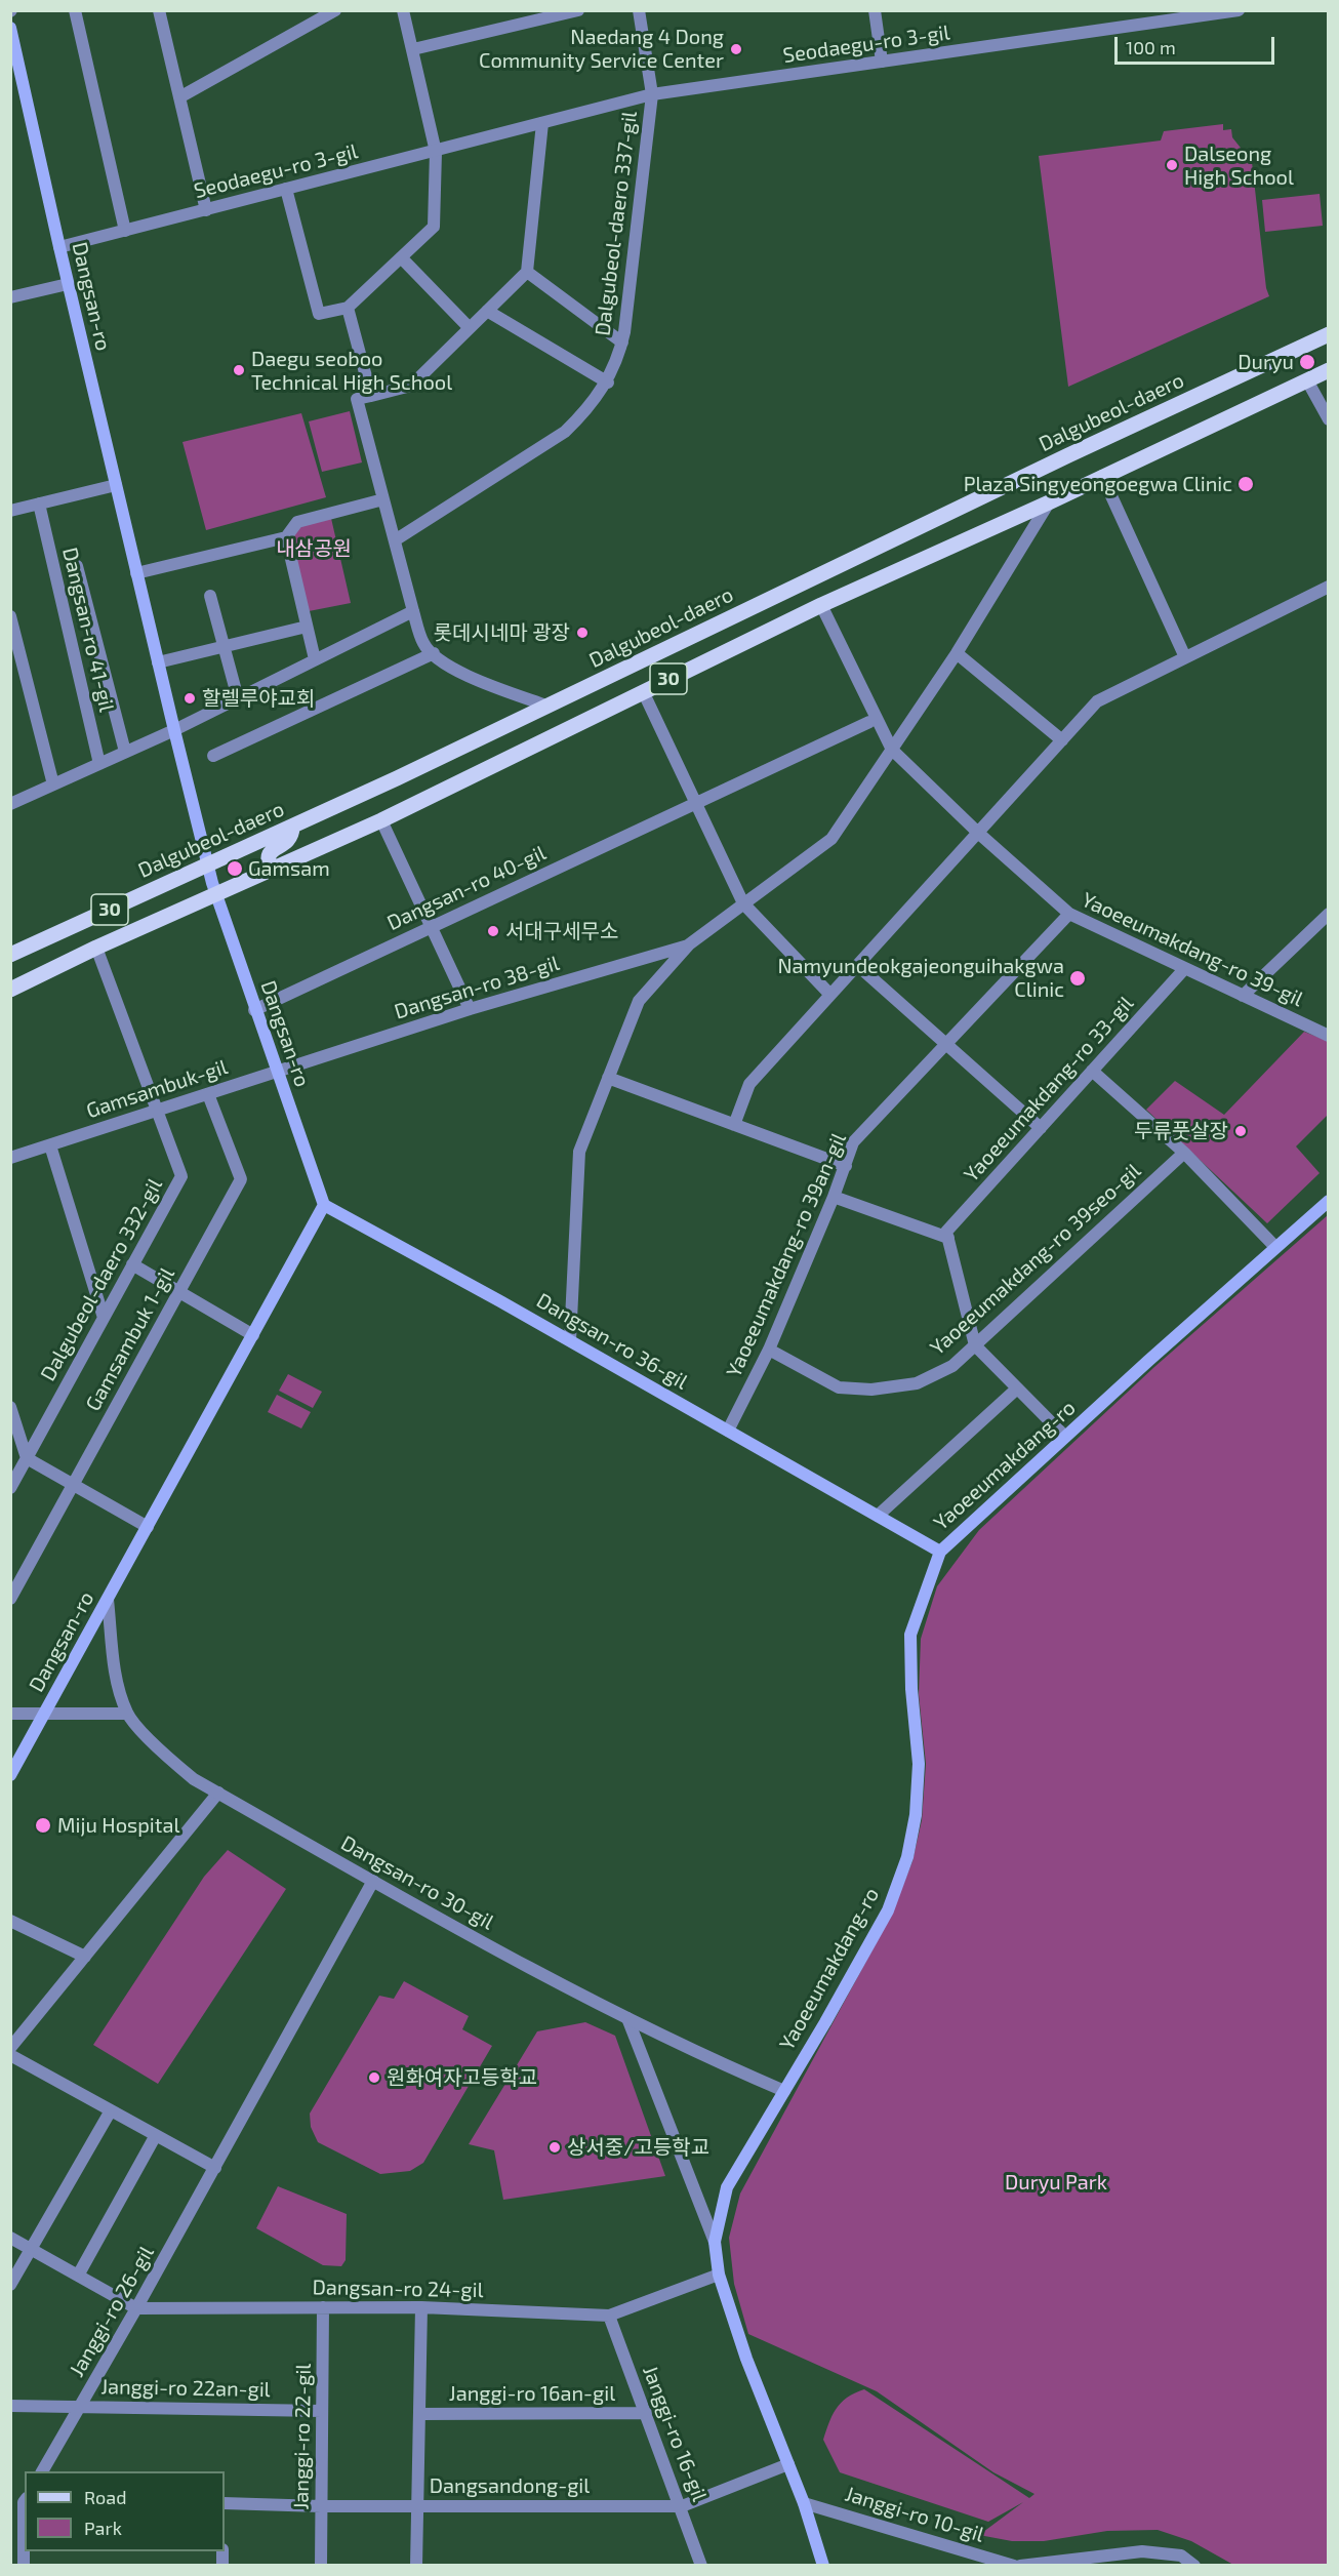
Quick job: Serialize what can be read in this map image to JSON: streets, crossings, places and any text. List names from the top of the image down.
{
  "streets": {
    "main road": [
      "Dangsan-ro",
      "Dalgubeol-daero",
      "30",
      "Dangsan-ro 36-gil",
      "Yaoeeumakdang-ro"
    ],
    "street": [
      "Seodaegu-ro 3-gil",
      "Dalgubeol-daero 337-gil",
      "Dangsan-ro 41-gil",
      "Dangsan-ro 40-gil",
      "Yaoeeumakdang-ro 39-gil",
      "Dangsan-ro 38-gil",
      "Gamsambuk-gil",
      "Yaoeeumakdang-ro 33-gil",
      "Yaoeeumakdang-ro 39an-gil",
      "Yaoeeumakdang-ro 39seo-gil",
      "Dalgubeol-daero 332-gil",
      "Gamsambuk 1-gil",
      "Dangsan-ro 30-gil",
      "Dangsan-ro 24-gil",
      "Janggi-ro 26-gil",
      "Janggi-ro 22an-gil",
      "Janggi-ro 16an-gil",
      "Janggi-ro 16-gil",
      "Janggi-ro 22-gil",
      "Dangsandong-gil",
      "Janggi-ro 10-gil"
    ]
  },
  "crossings": [
    ["Seodaegu-ro 3-gil", "Dalgubeol-daero 337-gil"],
    ["Seodaegu-ro 3-gil", "Dangsan-ro"],
    ["Dangsan-ro", "Dalgubeol-daero"],
    ["Dangsan-ro", "30"],
    ["Dangsan-ro", "Dangsan-ro 40-gil"],
    ["Dangsan-ro", "Dangsan-ro 38-gil"],
    ["Dangsan-ro", "Gamsambuk-gil"],
    ["Dangsan-ro", "Dangsan-ro 36-gil"],
    ["30", "Yaoeeumakdang-ro 39-gil"],
    ["30", "Dalgubeol-daero 332-gil"],
    ["Yaoeeumakdang-ro 39-gil", "Yaoeeumakdang-ro 33-gil"],
    ["Yaoeeumakdang-ro 39-gil", "Yaoeeumakdang-ro 39an-gil"],
    ["Dangsan-ro 38-gil", "Gamsambuk-gil"],
    ["Gamsambuk-gil", "Dalgubeol-daero 332-gil"],
    ["Gamsambuk-gil", "Gamsambuk 1-gil"],
    ["Yaoeeumakdang-ro 33-gil", "Yaoeeumakdang-ro 39an-gil"],
    ["Yaoeeumakdang-ro 33-gil", "Yaoeeumakdang-ro 39seo-gil"],
    ["Yaoeeumakdang-ro 39an-gil", "Yaoeeumakdang-ro 39seo-gil"],
    ["Yaoeeumakdang-ro 39an-gil", "Dangsan-ro 36-gil"],
    ["Dangsan-ro 36-gil", "Yaoeeumakdang-ro"],
    ["Yaoeeumakdang-ro", "Dangsan-ro 30-gil"],
    ["Yaoeeumakdang-ro", "Dangsan-ro 24-gil"],
    ["Yaoeeumakdang-ro", "Dangsandong-gil"],
    ["Yaoeeumakdang-ro", "Janggi-ro 10-gil"],
    ["Dangsan-ro 30-gil", "Janggi-ro 26-gil"],
    ["Dangsan-ro 24-gil", "Janggi-ro 26-gil"],
    ["Dangsan-ro 24-gil", "Janggi-ro 16-gil"],
    ["Dangsan-ro 24-gil", "Janggi-ro 22-gil"],
    ["Janggi-ro 26-gil", "Janggi-ro 22an-gil"],
    ["Janggi-ro 22an-gil", "Janggi-ro 22-gil"],
    ["Janggi-ro 16an-gil", "Janggi-ro 16-gil"],
    ["Janggi-ro 16-gil", "Dangsandong-gil"],
    ["Janggi-ro 22-gil", "Dangsandong-gil"]
  ],
  "parks": ["내삼공원", "Duryu Park"],
  "places": [
    "Naedang 4 Dong Community Service Center",
    "Dalseong High School",
    "Duryu",
    "Daegu seoboo Technical High School",
    "Plaza Singyeongoegwa Clinic",
    "롯데시네마 광장",
    "할렐루야교회",
    "Gamsam",
    "서대구세무소",
    "Namyundeokgajeonguihakgwa Clinic",
    "두류풋살장",
    "Miju Hospital",
    "원화여자고등학교",
    "상서중/고등학교"
  ],
  "legend": ["Road", "Park"],
  "scale_bar": "100 m"
}
